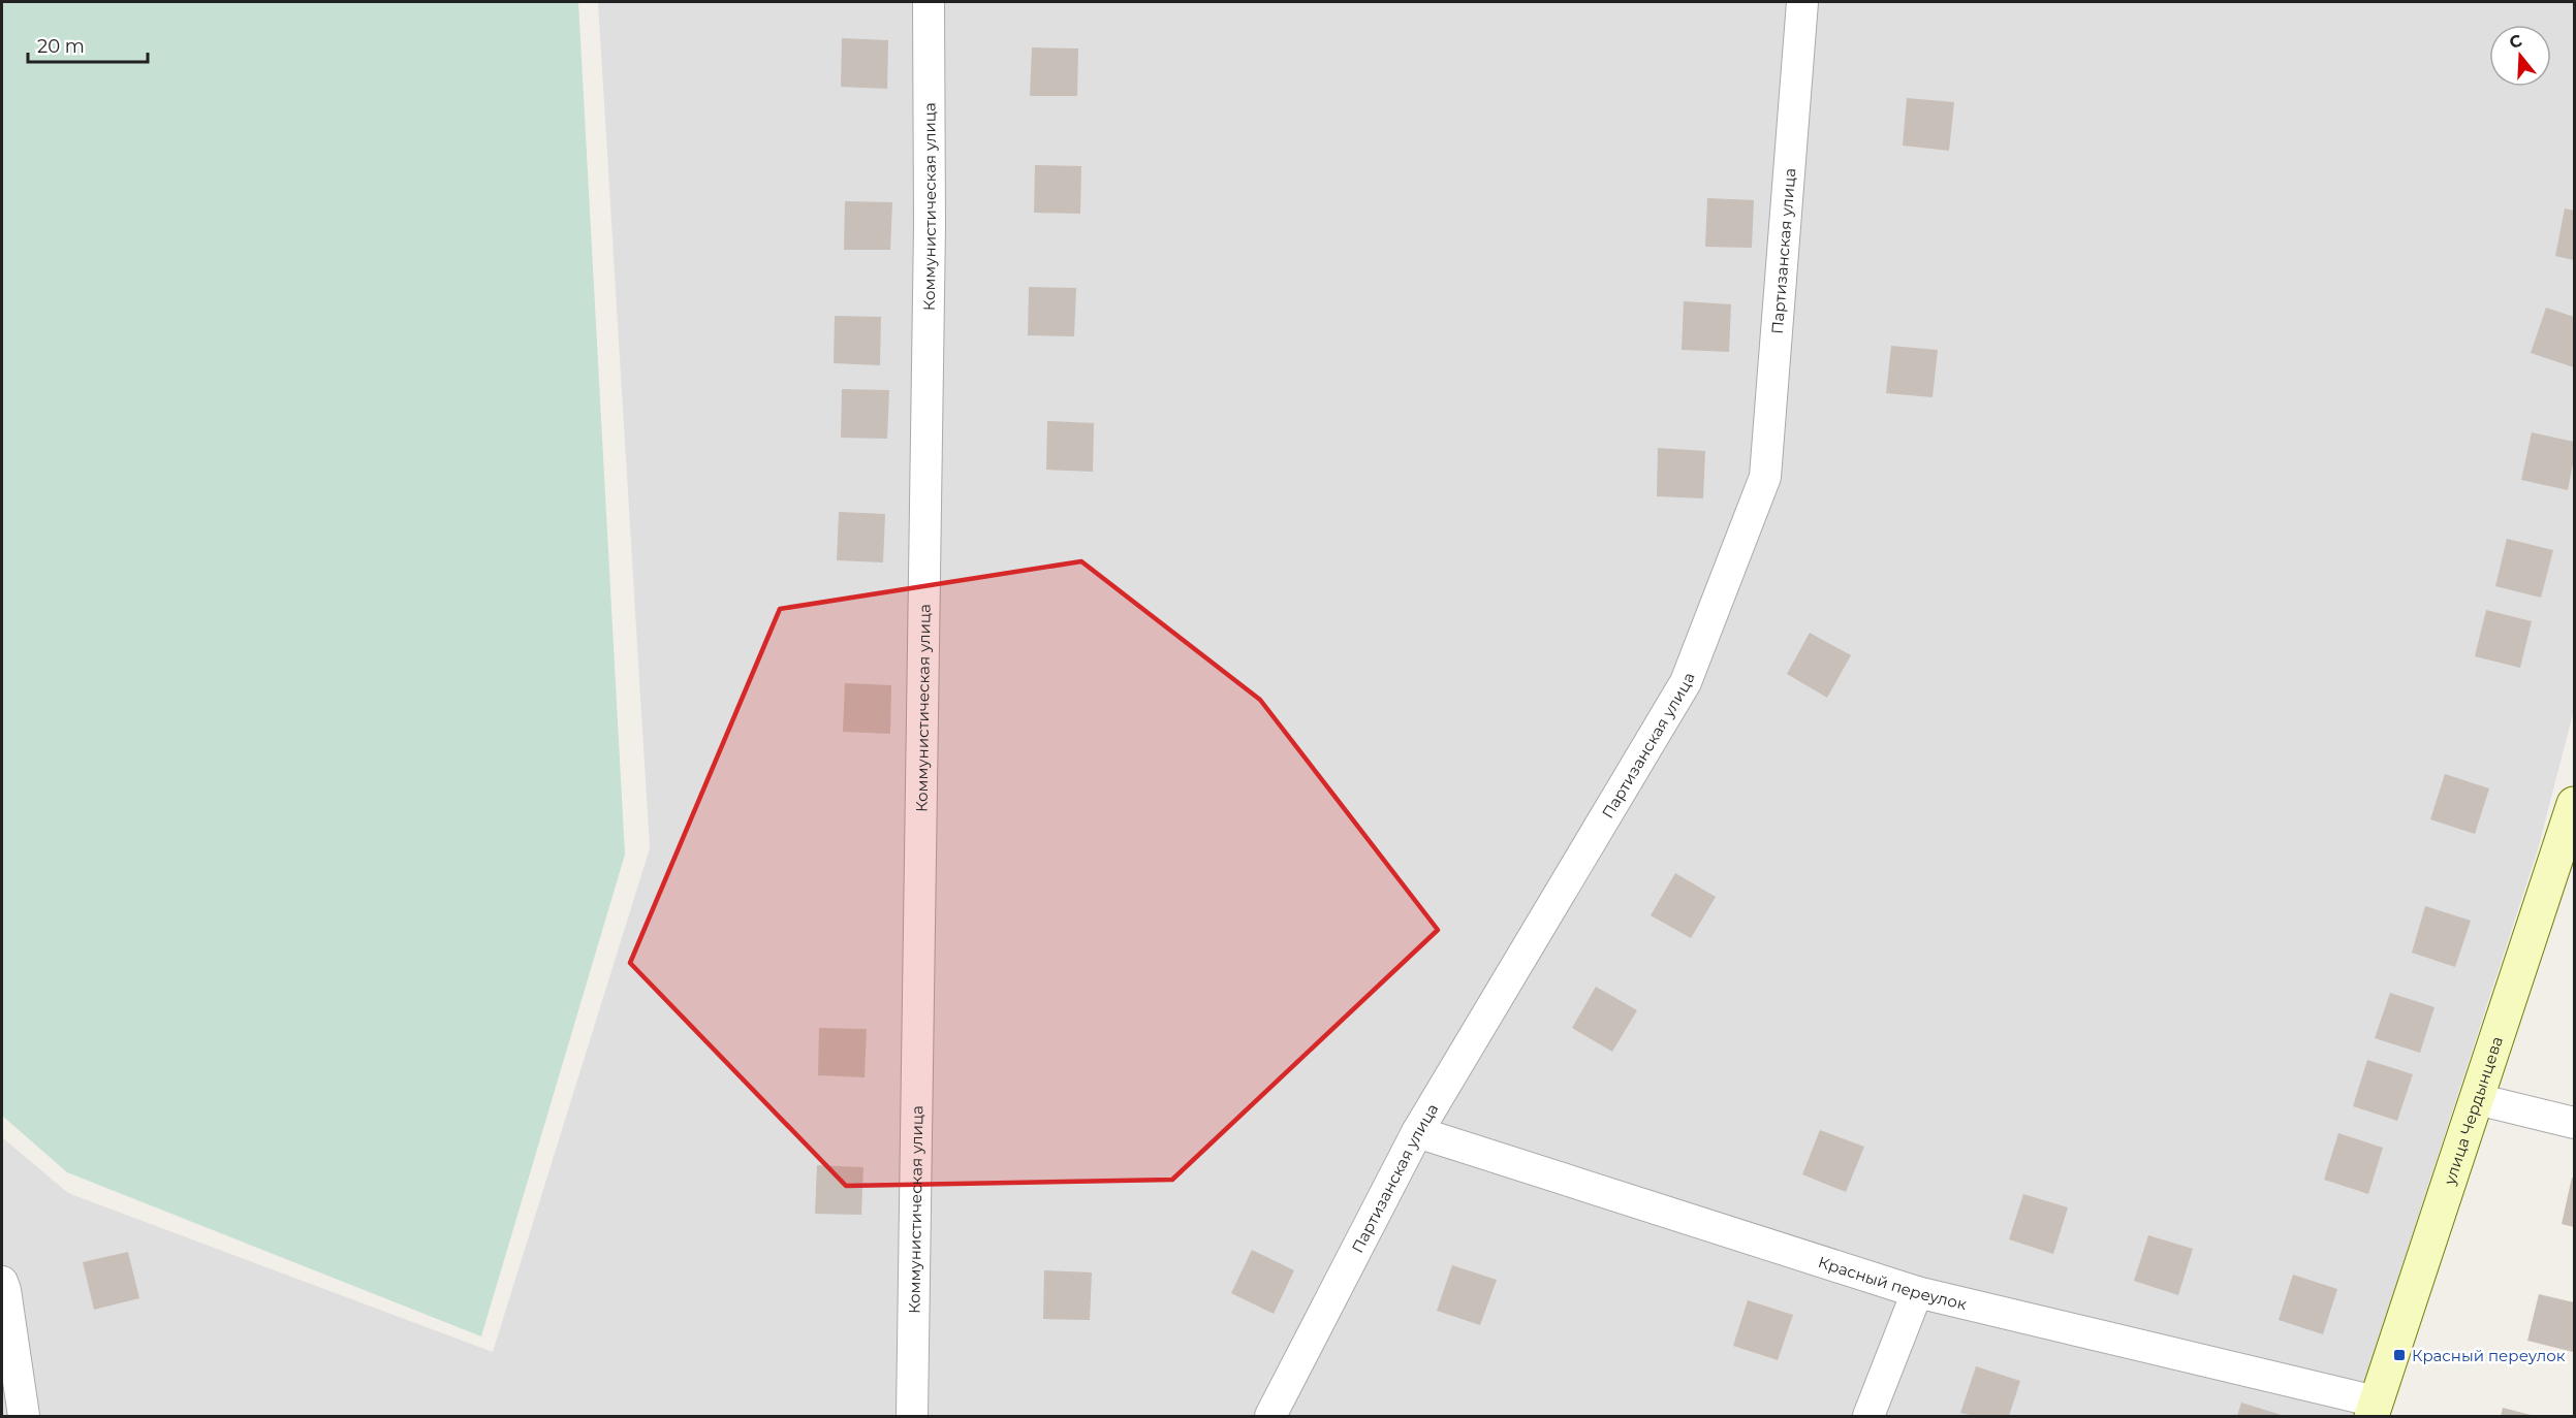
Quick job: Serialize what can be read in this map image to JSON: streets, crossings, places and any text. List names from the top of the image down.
{
  "streets": {
    "street": [
      "Коммунистическая улица",
      "Партизанская улица",
      "улица Чердынцева",
      "Красный переулок"
    ]
  },
  "crossings": [
    ["Партизанская улица", "Красный переулок"],
    ["улица Чердынцева", "Красный переулок"]
  ],
  "places": {
    "transit": ["Красный переулок"]
  },
  "scale_bar": "20 m",
  "north": "top"
}
